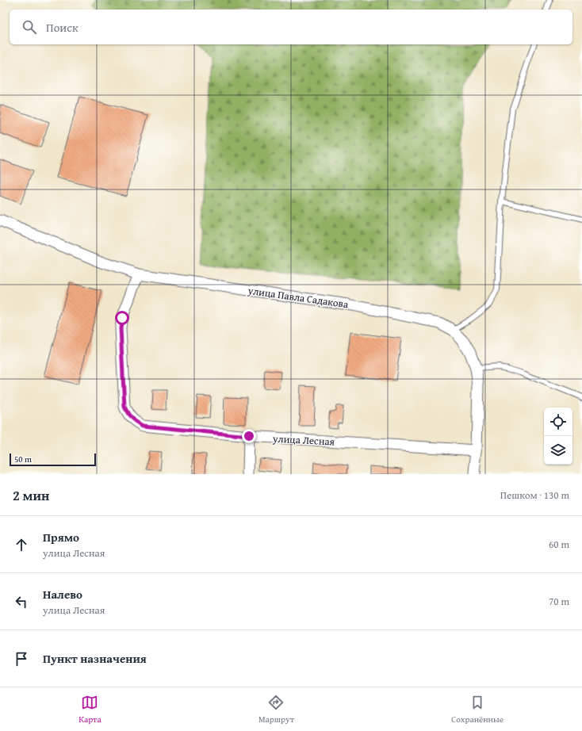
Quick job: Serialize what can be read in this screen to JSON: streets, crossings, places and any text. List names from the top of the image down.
{
  "streets": {
    "street": ["улица Павла Садакова", "улица Лесная"]
  },
  "crossings": [
    ["улица Павла Садакова", "улица Лесная"]
  ],
  "scale_bar": "50 m",
  "page": {
    "search": "Поиск",
    "scale": "50 m",
    "heading": ["2 мин", "Пешком · 130 m"],
    "list": [
      ["Прямо", "улица Лесная", "60 m"],
      ["Налево", "улица Лесная", "70 m"],
      "Пункт назначения"
    ],
    "nav": ["Карта", "Маршрут", "Сохранённые"]
  }
}
